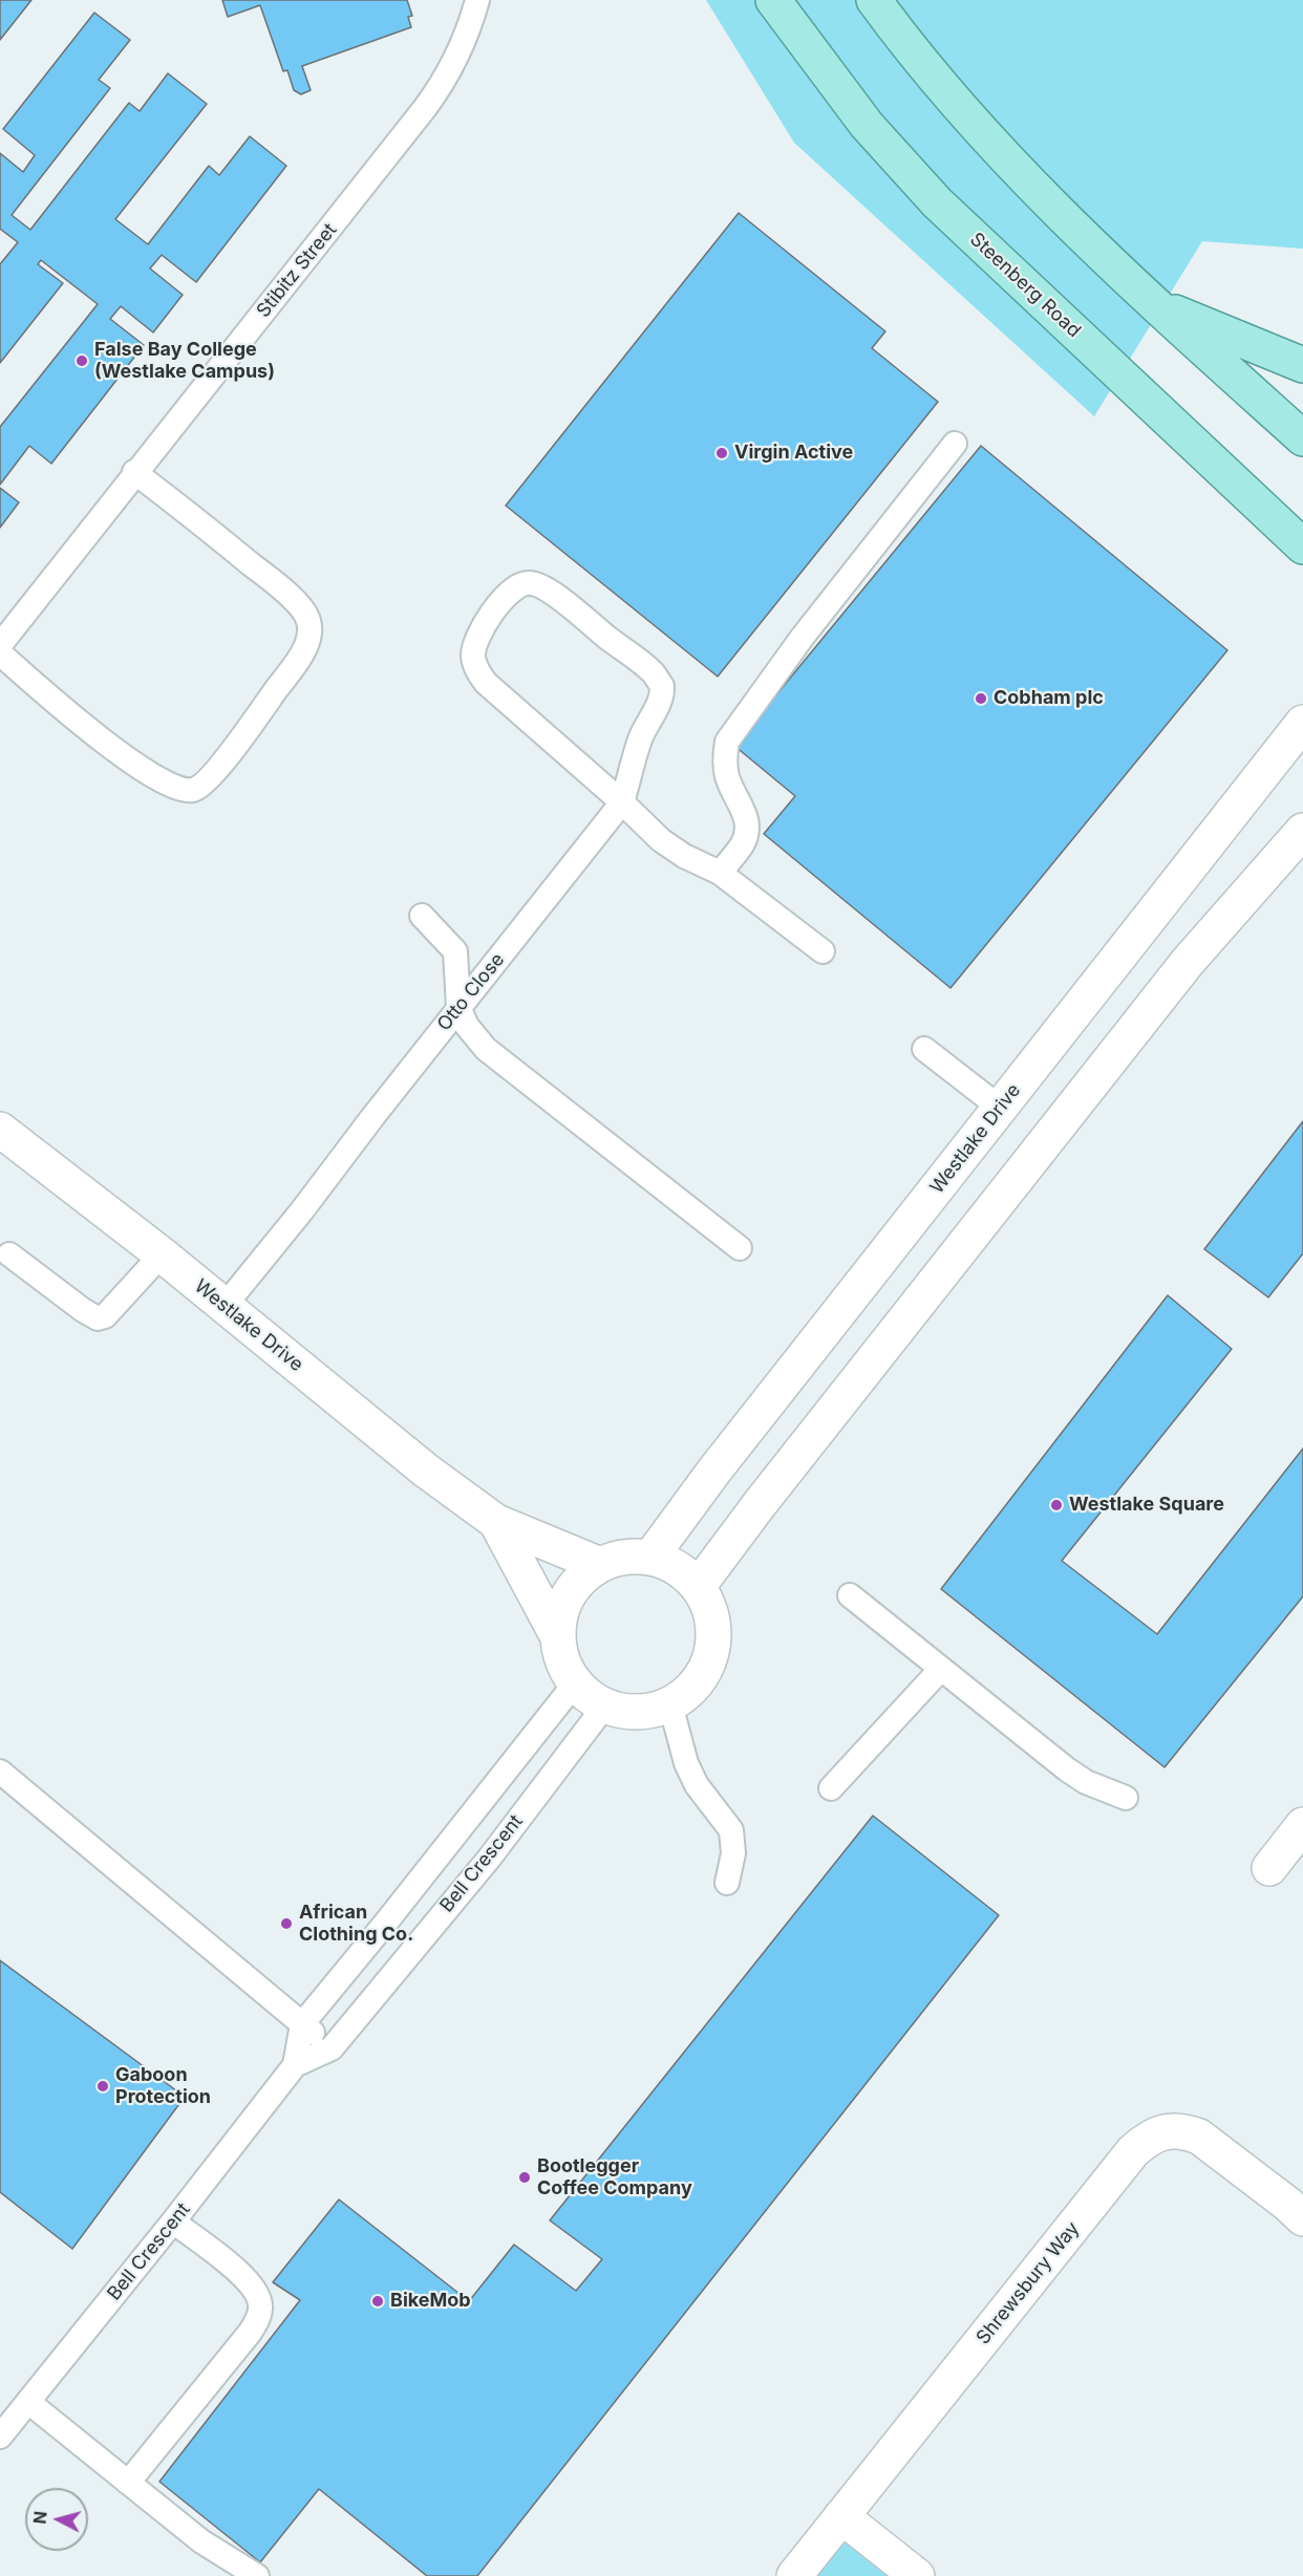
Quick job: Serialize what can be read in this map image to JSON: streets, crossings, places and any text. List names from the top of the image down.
{
  "streets": {
    "main road": ["Steenberg Road"],
    "street": ["Westlake Drive", "Shrewsbury Way"],
    "lane": ["Stibitz Street", "Otto Close", "Bell Crescent"]
  },
  "crossings": [
    ["Otto Close", "Westlake Drive"],
    ["Westlake Drive", "Bell Crescent"]
  ],
  "places": [
    "False Bay College (Westlake Campus)",
    "Virgin Active",
    "Cobham plc",
    "Westlake Square",
    "African Clothing Co.",
    "Gaboon Protection",
    "Bootlegger Coffee Company",
    "BikeMob"
  ],
  "north": "left"
}
